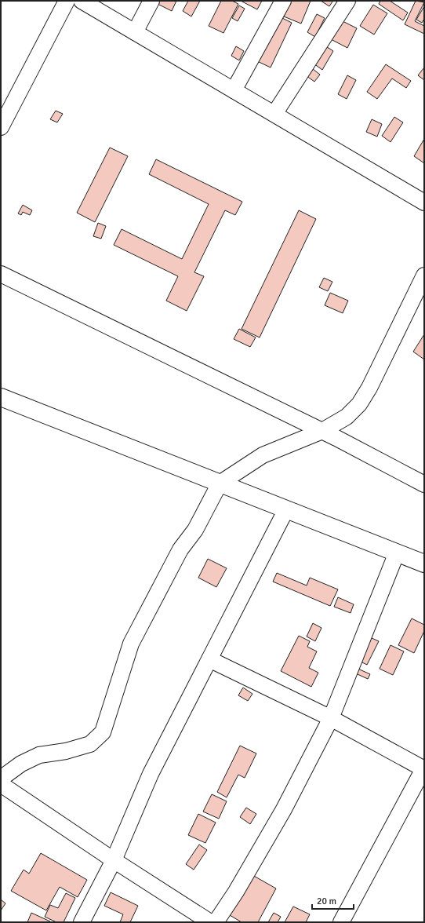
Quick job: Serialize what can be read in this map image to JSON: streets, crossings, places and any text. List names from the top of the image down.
{
  "scale_bar": "20 m"
}
